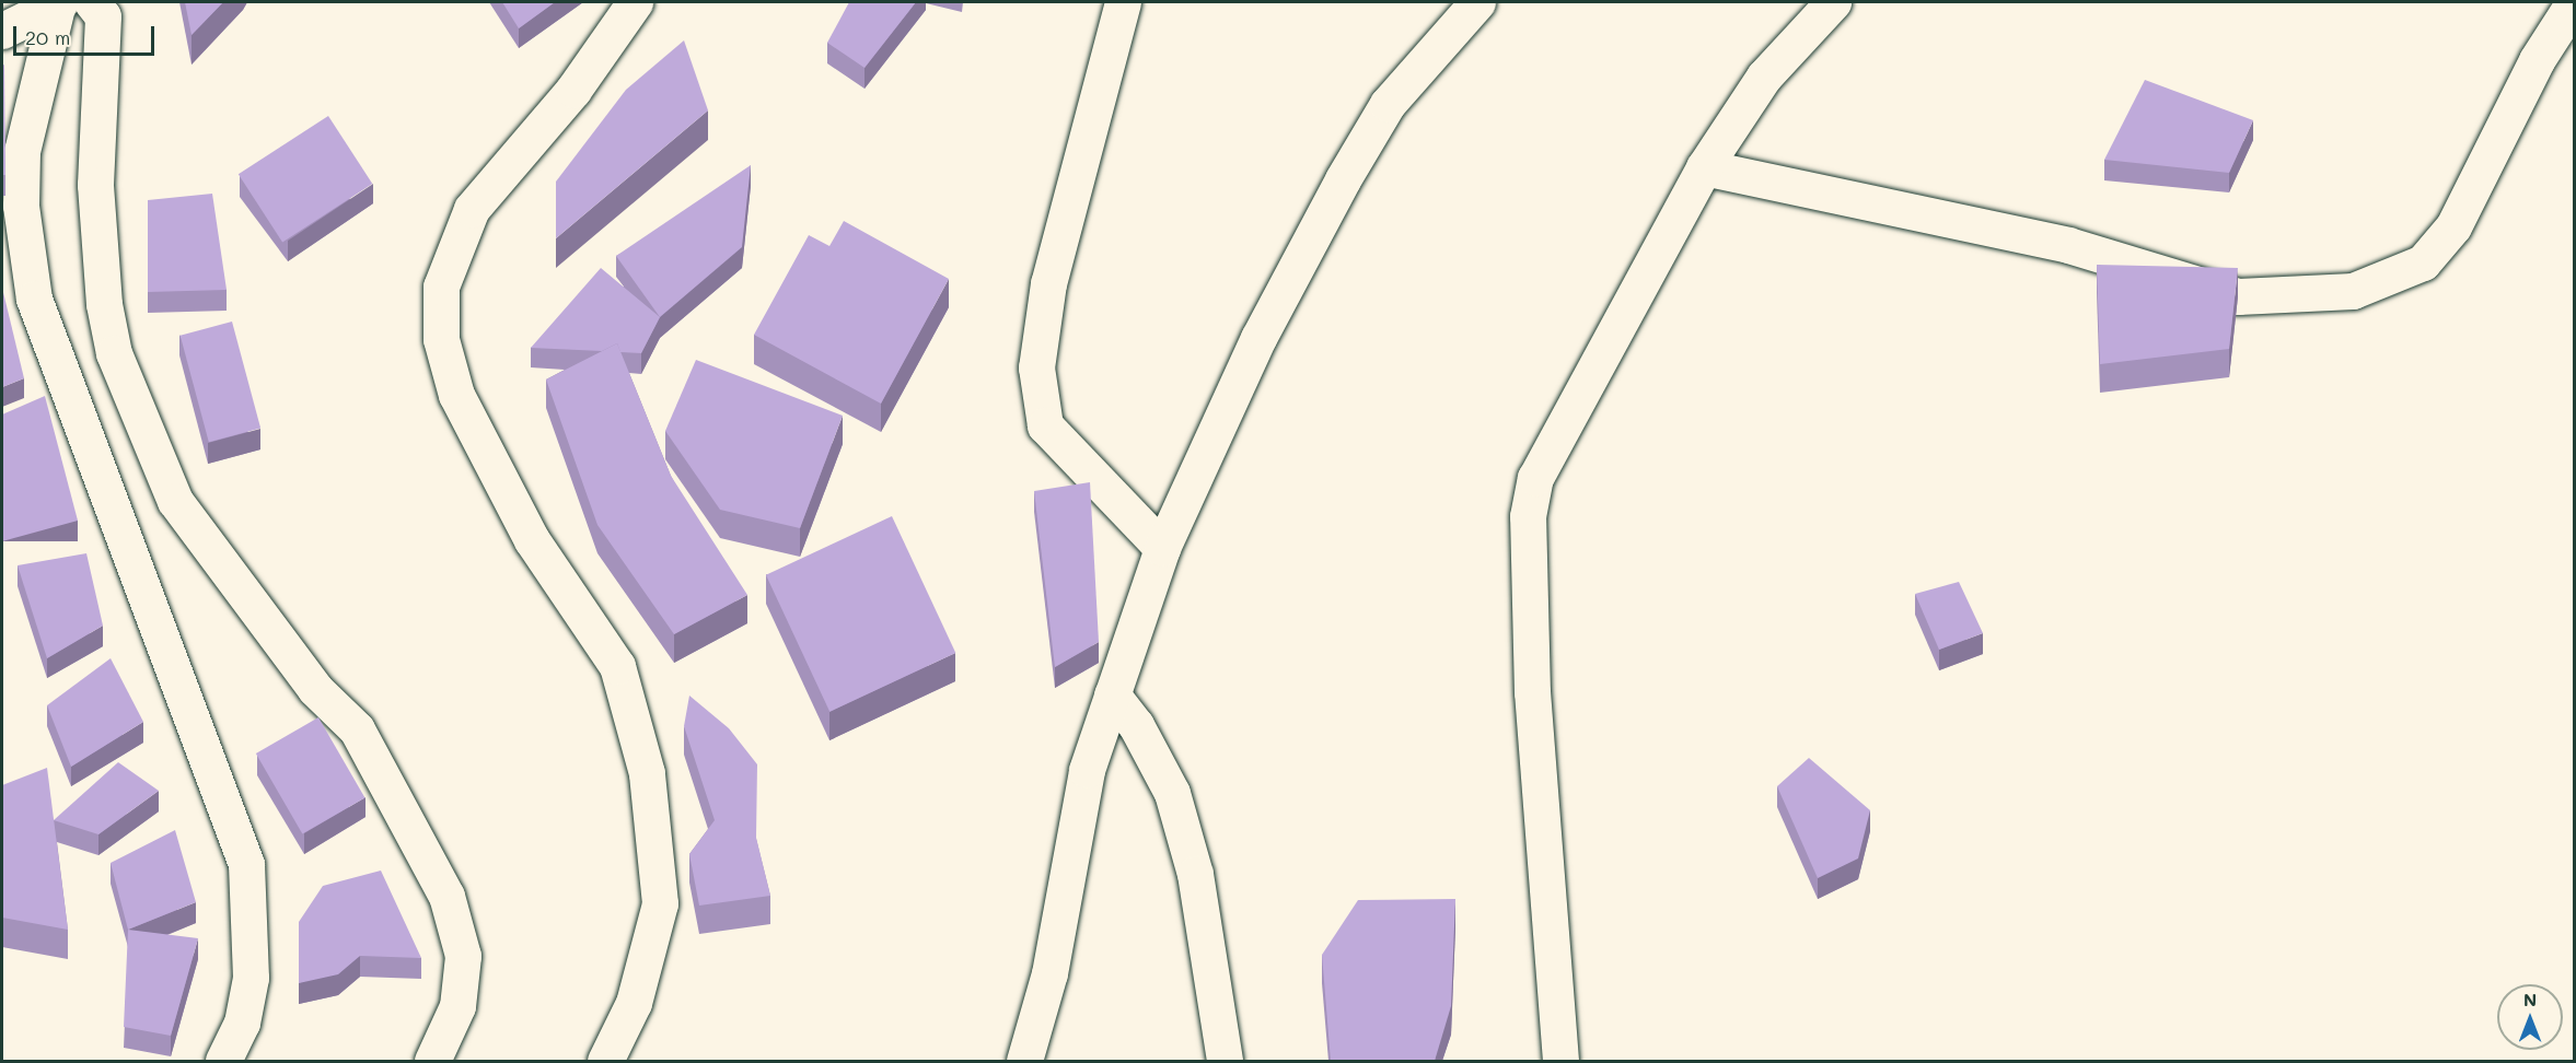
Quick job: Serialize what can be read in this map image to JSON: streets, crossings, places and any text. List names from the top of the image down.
{
  "scale_bar": "20 m",
  "north": "top"
}
